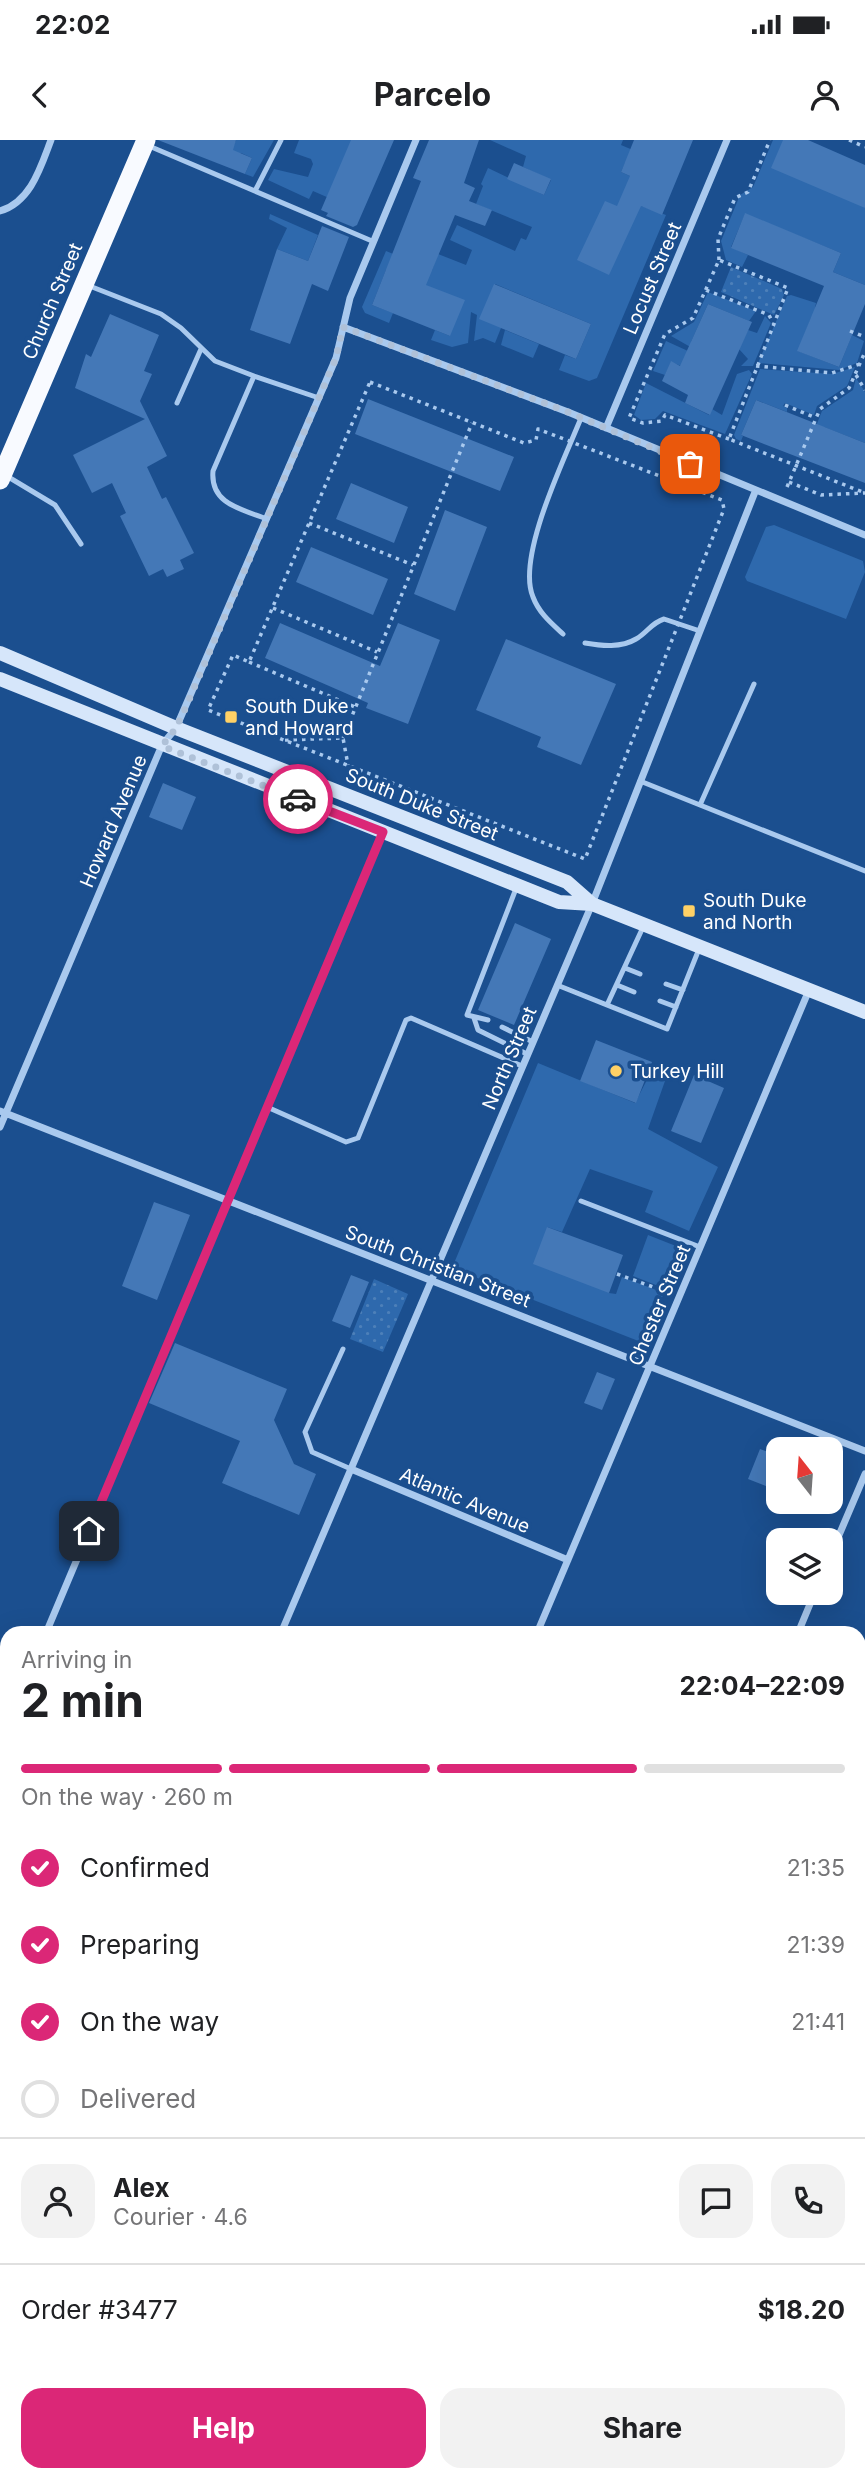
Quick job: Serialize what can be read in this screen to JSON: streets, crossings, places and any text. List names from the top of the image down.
{
  "streets": {
    "highway": ["Church Street"],
    "main road": ["South Duke Street"],
    "street": [
      "Locust Street",
      "Howard Avenue",
      "North Street",
      "South Christian Street",
      "Chester Street",
      "Atlantic Avenue"
    ]
  },
  "crossings": [
    ["South Duke Street", "Howard Avenue"],
    ["South Duke Street", "North Street"],
    ["South Duke Street", "Chester Street"],
    ["Howard Avenue", "South Christian Street"],
    ["North Street", "South Christian Street"],
    ["North Street", "Atlantic Avenue"],
    ["South Christian Street", "Chester Street"],
    ["Chester Street", "Atlantic Avenue"]
  ],
  "places": {
    "transit": ["South Duke and Howard", "South Duke and North"],
    "other": ["Turkey Hill"]
  },
  "north": "top",
  "page": {
    "status": "22:02",
    "header": "Parcelo",
    "heading": ["2 min", "Arriving in", "22:04–22:09"],
    "panel": [
      "Alex",
      "Courier · 4.6",
      "Order #3477",
      "$18.20"
    ],
    "bar": "On the way · 260 m",
    "list": [
      ["Confirmed", "21:35"],
      ["Preparing", "21:39"],
      ["On the way", "21:41"],
      "Delivered"
    ],
    "buttons": ["Help", "Share"]
  }
}
